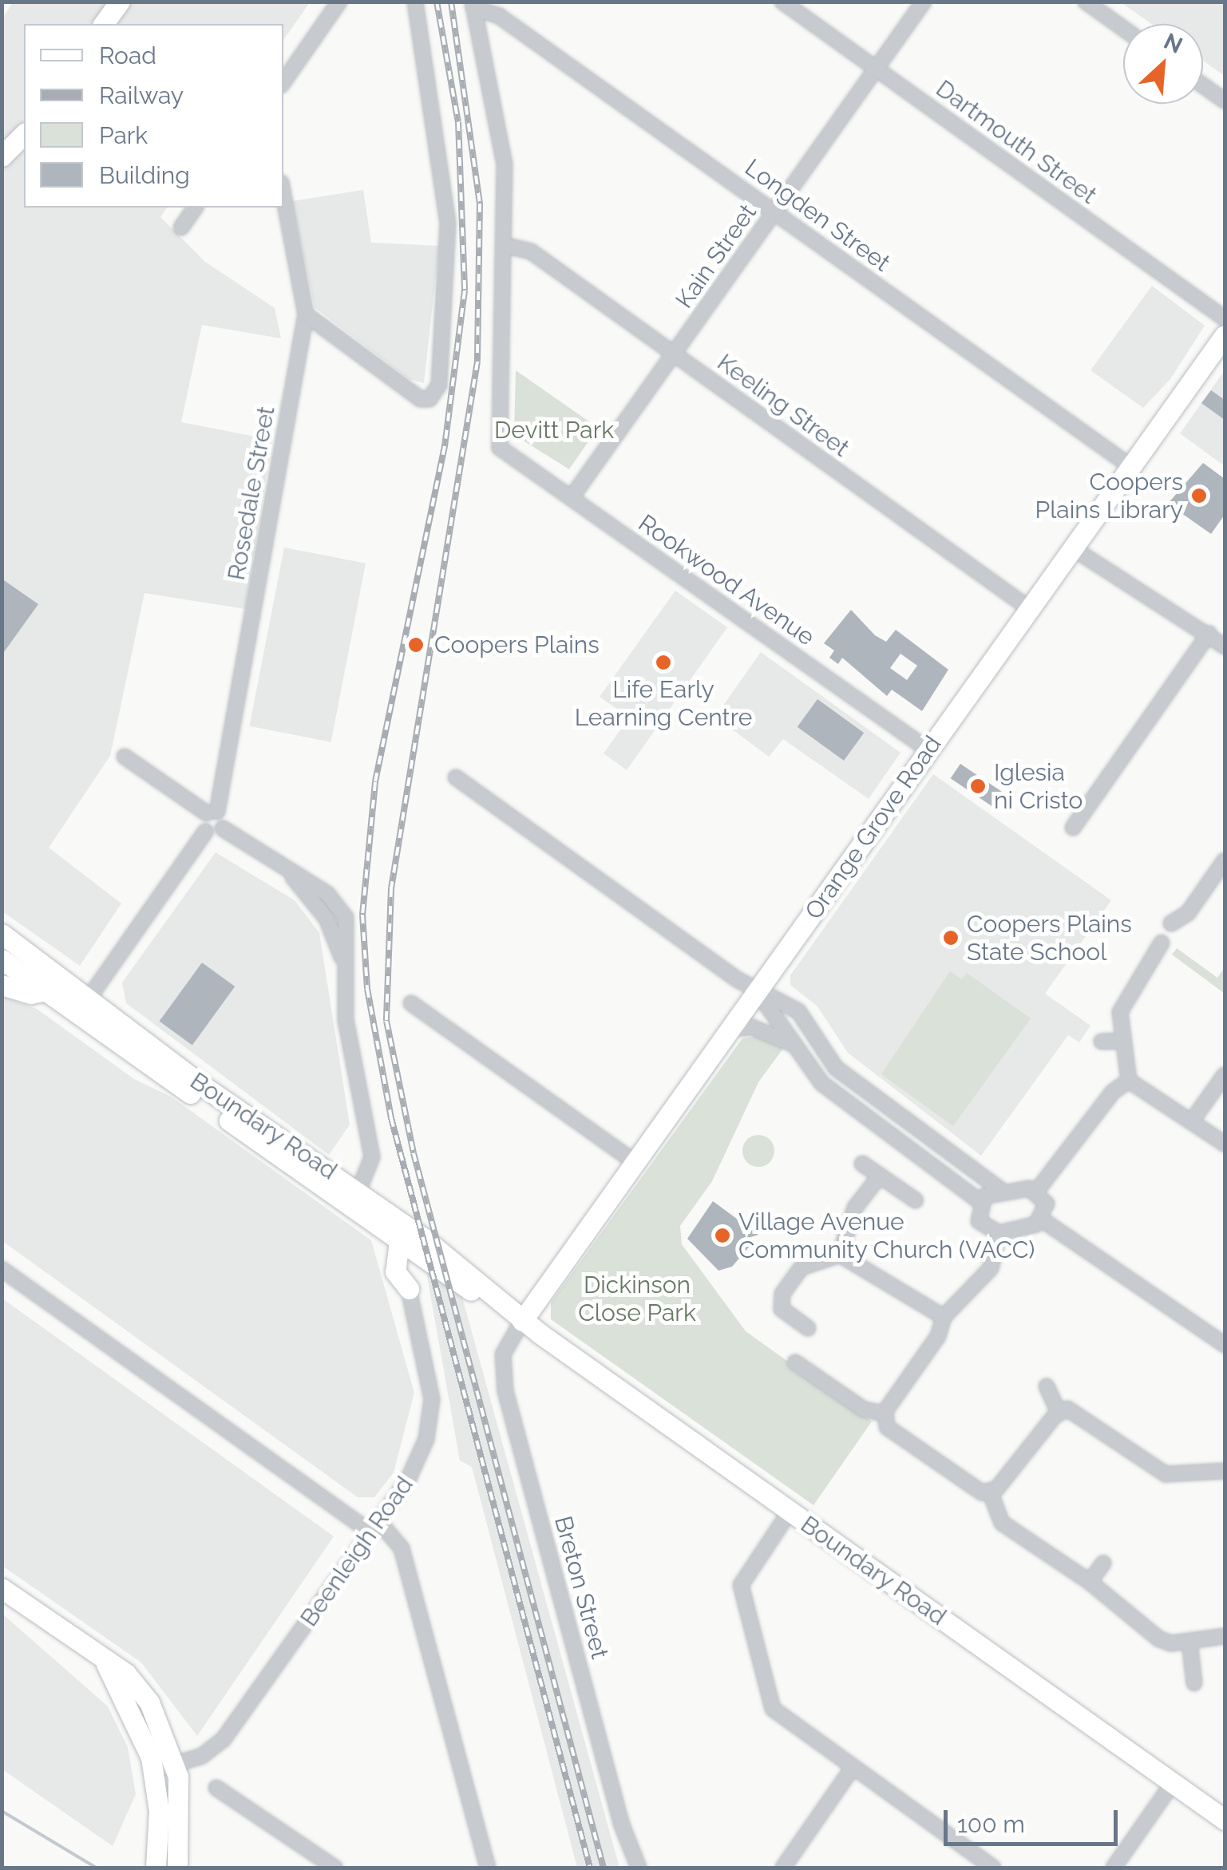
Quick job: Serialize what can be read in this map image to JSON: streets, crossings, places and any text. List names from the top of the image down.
{
  "streets": {
    "main road": ["Orange Grove Road", "Boundary Road"],
    "street": [
      "Dartmouth Street",
      "Longden Street",
      "Kain Street",
      "Keeling Street",
      "Rosedale Street",
      "Rookwood Avenue",
      "Beenleigh Road",
      "Breton Street"
    ]
  },
  "crossings": [
    ["Dartmouth Street", "Kain Street"],
    ["Longden Street", "Kain Street"],
    ["Longden Street", "Orange Grove Road"],
    ["Kain Street", "Keeling Street"],
    ["Kain Street", "Rookwood Avenue"],
    ["Keeling Street", "Rookwood Avenue"],
    ["Keeling Street", "Orange Grove Road"],
    ["Rookwood Avenue", "Orange Grove Road"],
    ["Orange Grove Road", "Boundary Road"],
    ["Orange Grove Road", "Breton Street"],
    ["Boundary Road", "Breton Street"]
  ],
  "parks": ["Devitt Park", "Dickinson Close Park"],
  "places": [
    "Coopers Plains Library",
    "Coopers Plains",
    "Life Early Learning Centre",
    "Iglesia ni Cristo",
    "Coopers Plains State School",
    "Village Avenue Community Church (VACC)"
  ],
  "legend": [
    "Road",
    "Railway",
    "Park",
    "Building"
  ],
  "scale_bar": "100 m",
  "north": "top right"
}
